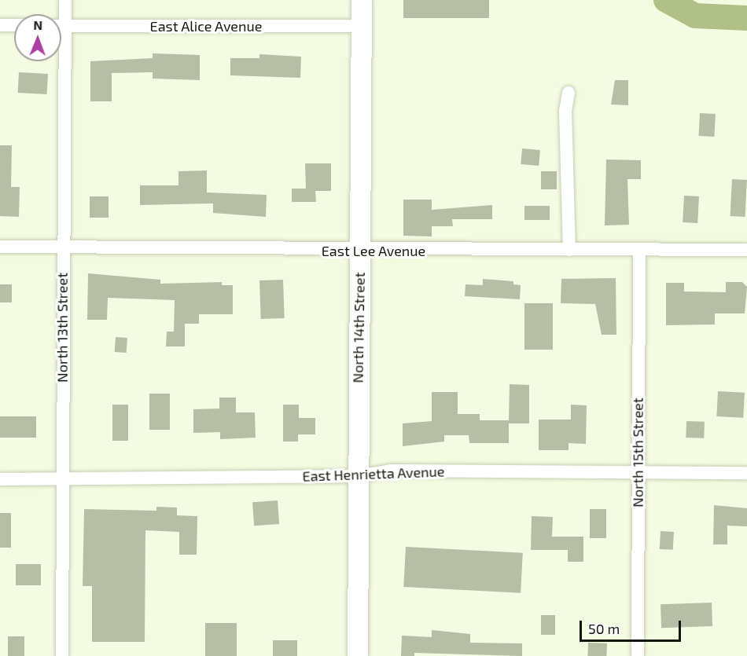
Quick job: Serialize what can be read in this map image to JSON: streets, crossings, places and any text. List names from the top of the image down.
{
  "streets": {
    "main road": ["North 14th Street"],
    "street": [
      "East Alice Avenue",
      "East Lee Avenue",
      "North 13th Street",
      "North 15th Street",
      "East Henrietta Avenue"
    ]
  },
  "crossings": [
    ["East Alice Avenue", "North 14th Street"],
    ["East Lee Avenue", "North 13th Street"],
    ["East Lee Avenue", "North 14th Street"],
    ["East Lee Avenue", "North 15th Street"],
    ["North 13th Street", "East Henrietta Avenue"],
    ["North 14th Street", "East Henrietta Avenue"],
    ["North 15th Street", "East Henrietta Avenue"]
  ],
  "scale_bar": "50 m",
  "north": "top"
}
